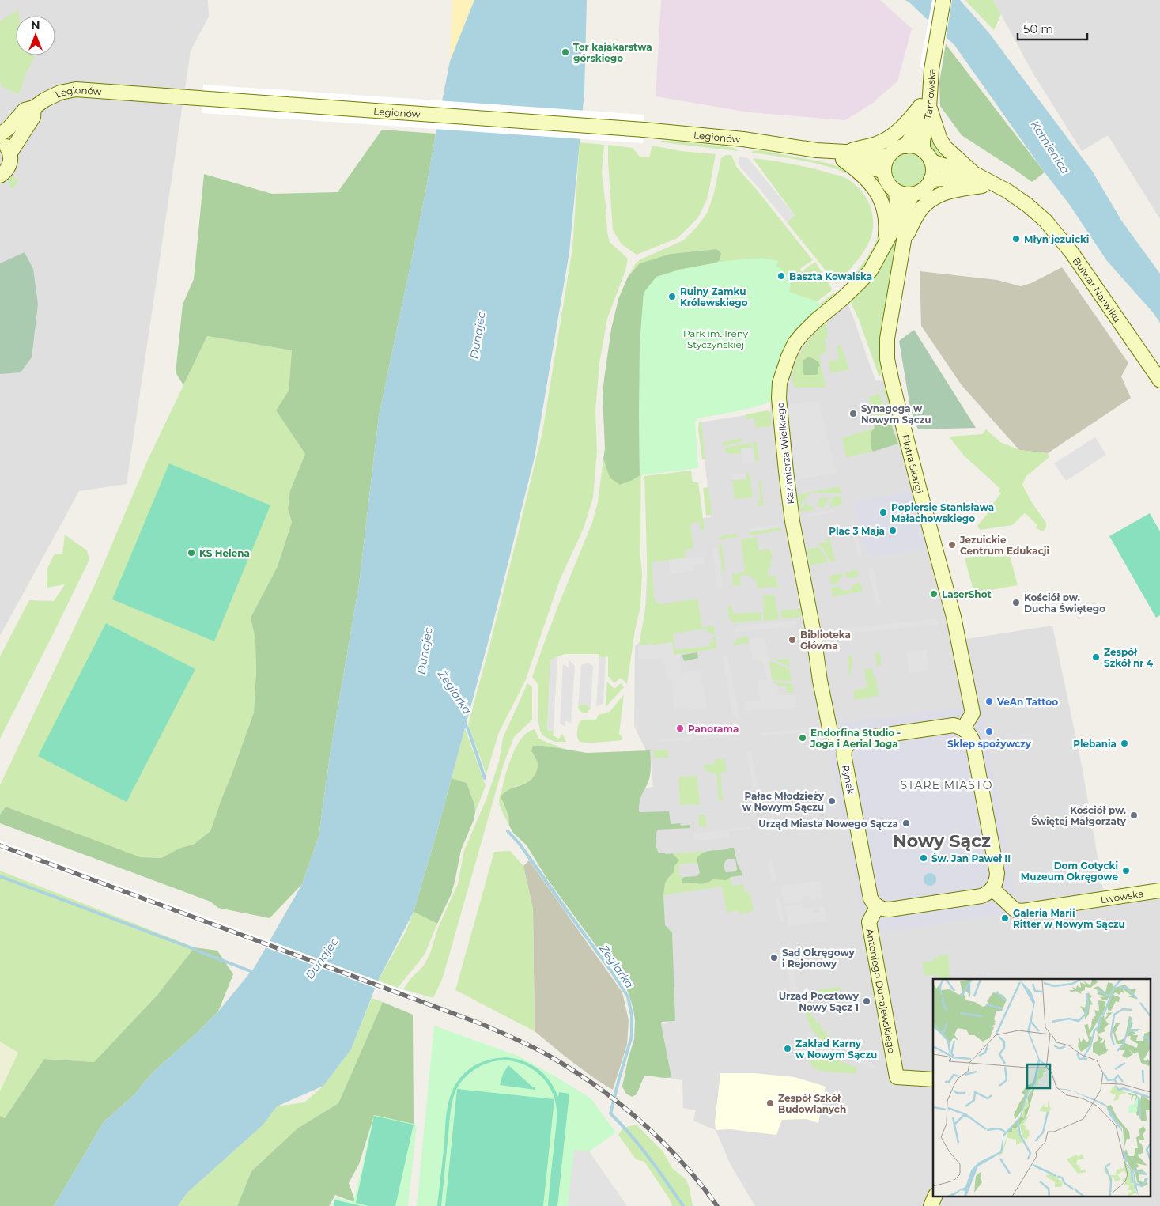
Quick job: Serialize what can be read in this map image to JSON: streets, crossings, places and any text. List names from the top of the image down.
{
  "streets": {
    "street": [
      "Legionów",
      "Tarnowska",
      "Bulwar Narwiku",
      "Kazimierza Wielkiego",
      "Piotra Skargi",
      "Rynek",
      "Lwowska",
      "Antoniego Dunajewskiego"
    ]
  },
  "crossings": [
    ["Legionów", "Tarnowska"],
    ["Legionów", "Bulwar Narwiku"],
    ["Legionów", "Kazimierza Wielkiego"],
    ["Legionów", "Piotra Skargi"],
    ["Tarnowska", "Bulwar Narwiku"],
    ["Tarnowska", "Kazimierza Wielkiego"],
    ["Tarnowska", "Piotra Skargi"],
    ["Bulwar Narwiku", "Kazimierza Wielkiego"],
    ["Bulwar Narwiku", "Piotra Skargi"],
    ["Kazimierza Wielkiego", "Piotra Skargi"],
    ["Kazimierza Wielkiego", "Rynek"],
    ["Rynek", "Antoniego Dunajewskiego"]
  ],
  "districts": ["STARE MIASTO", "Nowy Sącz"],
  "water": ["Kamienica", "Dunajec", "Żeglarka"],
  "parks": ["Park im. Ireny Styczyńskiej"],
  "places": [
    "Tor kajakarstwa górskiego",
    "Młyn jezuicki",
    "Baszta Kowalska",
    "Ruiny Zamku Królewskiego",
    "Synagoga w Nowym Sączu",
    "Popiersie Stanisława Małachowskiego",
    "Plac 3 Maja",
    "Jezuickie Centrum Edukacji",
    "KS Helena",
    "LaserShot",
    "Kościół pw. Ducha Świętego",
    "Biblioteka Główna",
    "Zespół Szkół nr 4",
    "VeAn Tattoo",
    "Panorama",
    "Sklep spożywczy",
    "Endorfina Studio - Joga i Aerial Joga",
    "Plebania",
    "Pałac Młodzieży w Nowym Sączu",
    "Kościół pw. Świętej Małgorzaty",
    "Urząd Miasta Nowego Sącza",
    "Św. Jan Paweł II",
    "Dom Gotycki Muzeum Okręgowe",
    "Galeria Marii Ritter w Nowym Sączu",
    "Sąd Okręgowy i Rejonowy",
    "Urząd Pocztowy Nowy Sącz 1",
    "Zakład Karny w Nowym Sączu",
    "Zespół Szkół Budowlanych"
  ],
  "scale_bar": "50 m",
  "north": "top"
}
